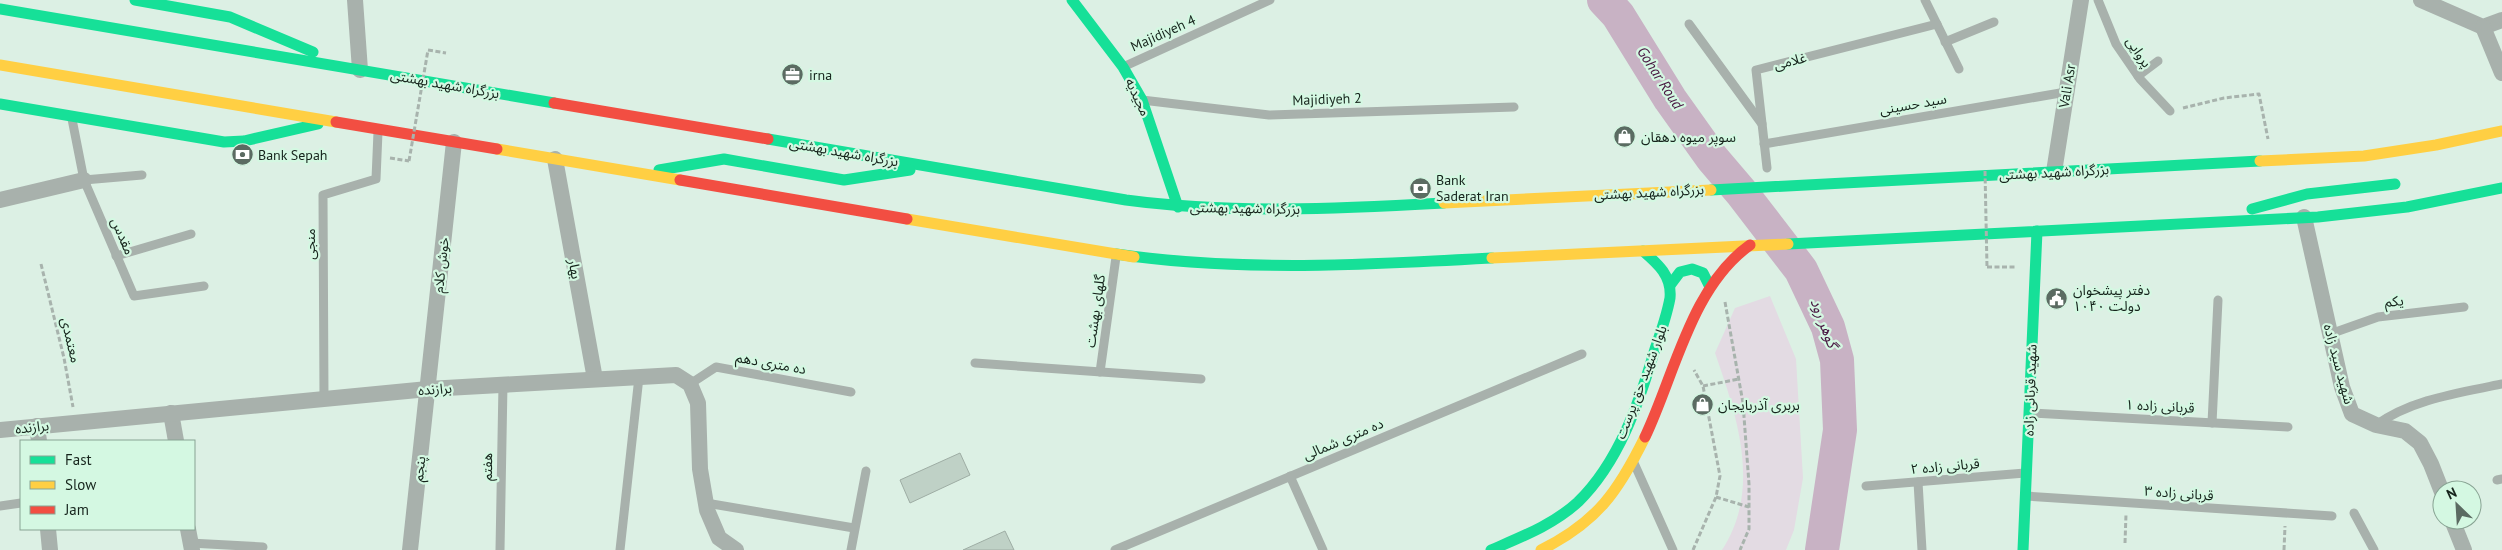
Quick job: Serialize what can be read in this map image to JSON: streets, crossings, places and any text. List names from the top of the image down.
{
  "streets": {
    "main road": [
      "بزرگراه شهید بهشتی",
      "مجیدیه",
      "بلوار شهید حق پرست",
      "شهید قربانی زاده"
    ],
    "street": [
      "غلامی",
      "Vali Asr",
      "خوش کلام",
      "بهار",
      "شهید سید زاده",
      "برازنده",
      "پنجم"
    ],
    "lane": [
      "Majidiyeh 4",
      "پروایی",
      "Majidiyeh 2",
      "سید حسینی",
      "مقدس",
      "منجی",
      "یکم",
      "گلهای بهشت",
      "ده متری دهم",
      "قربانی زاده ۱",
      "ده متری شمالی",
      "قربانی زاده ۲",
      "هفتم",
      "قربانی زاده ۳"
    ],
    "path": ["معتمدی"]
  },
  "crossings": [
    ["Majidiyeh 4", "مجیدیه"],
    ["غلامی", "بزرگراه شهید بهشتی"],
    ["غلامی", "سید حسینی"],
    ["بزرگراه شهید بهشتی", "Vali Asr"],
    ["بزرگراه شهید بهشتی", "مجیدیه"],
    ["بزرگراه شهید بهشتی", "منجی"],
    ["بزرگراه شهید بهشتی", "خوش کلام"],
    ["بزرگراه شهید بهشتی", "بهار"],
    ["بزرگراه شهید بهشتی", "گلهای بهشت"],
    ["بزرگراه شهید بهشتی", "شهید سید زاده"],
    ["بزرگراه شهید بهشتی", "بلوار شهید حق پرست"],
    ["بزرگراه شهید بهشتی", "شهید قربانی زاده"],
    ["Vali Asr", "سید حسینی"],
    ["مجیدیه", "Majidiyeh 2"],
    ["منجی", "برازنده"],
    ["خوش کلام", "برازنده"],
    ["خوش کلام", "پنجم"],
    ["بهار", "برازنده"],
    ["یکم", "شهید سید زاده"],
    ["معتمدی", "برازنده"],
    ["ده متری دهم", "برازنده"],
    ["برازنده", "هفتم"],
    ["برازنده", "پنجم"],
    ["شهید قربانی زاده", "قربانی زاده ۱"],
    ["شهید قربانی زاده", "قربانی زاده ۲"],
    ["شهید قربانی زاده", "قربانی زاده ۳"]
  ],
  "water": ["Gohar Roud", "گوهر رود"],
  "places": {
    "office": ["irna"],
    "shop": ["سوپر میوه دهقان", "بربری آذربایجان"],
    "bank": ["Bank Sepah", "Bank Saderat Iran"],
    "public building": ["دفتر پیشخوان دولت ۱۰۴۰"]
  },
  "legend": ["Fast", "Slow", "Jam"],
  "north": "top left"
}
